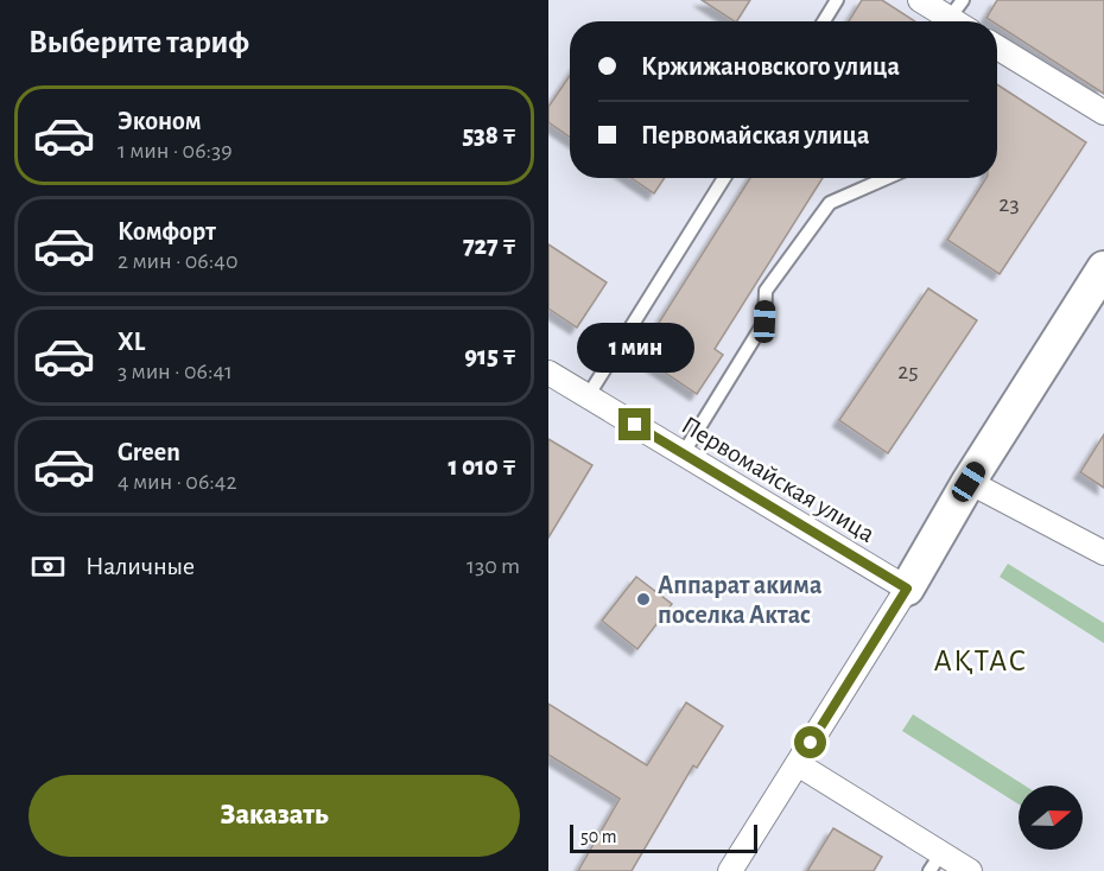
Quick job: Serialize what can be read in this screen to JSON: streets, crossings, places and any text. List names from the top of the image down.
{
  "streets": {
    "street": ["Первомайская улица"]
  },
  "districts": ["АҚТАС"],
  "places": ["Аппарат акима поселка Актас"],
  "house_numbers": ["23", "25"],
  "scale_bar": "50 m",
  "north": "right",
  "page": {
    "heading": "Выберите тариф",
    "banner": ["Кржижановского улица", "Первомайская улица"],
    "list": [
      {
        "name": "Эконом",
        "note": "1 мин · 06:39",
        "value": "538 ₸"
      },
      {
        "name": "Комфорт",
        "note": "2 мин · 06:40",
        "value": "727 ₸"
      },
      {
        "name": "XL",
        "note": "3 мин · 06:41",
        "value": "915 ₸"
      },
      {
        "name": "Green",
        "note": "4 мин · 06:42",
        "value": "1 010 ₸"
      }
    ],
    "bubble": "1 мин",
    "pay": ["Наличные", "130 m"],
    "buttons": "Заказать",
    "scale": "50 m"
  }
}
